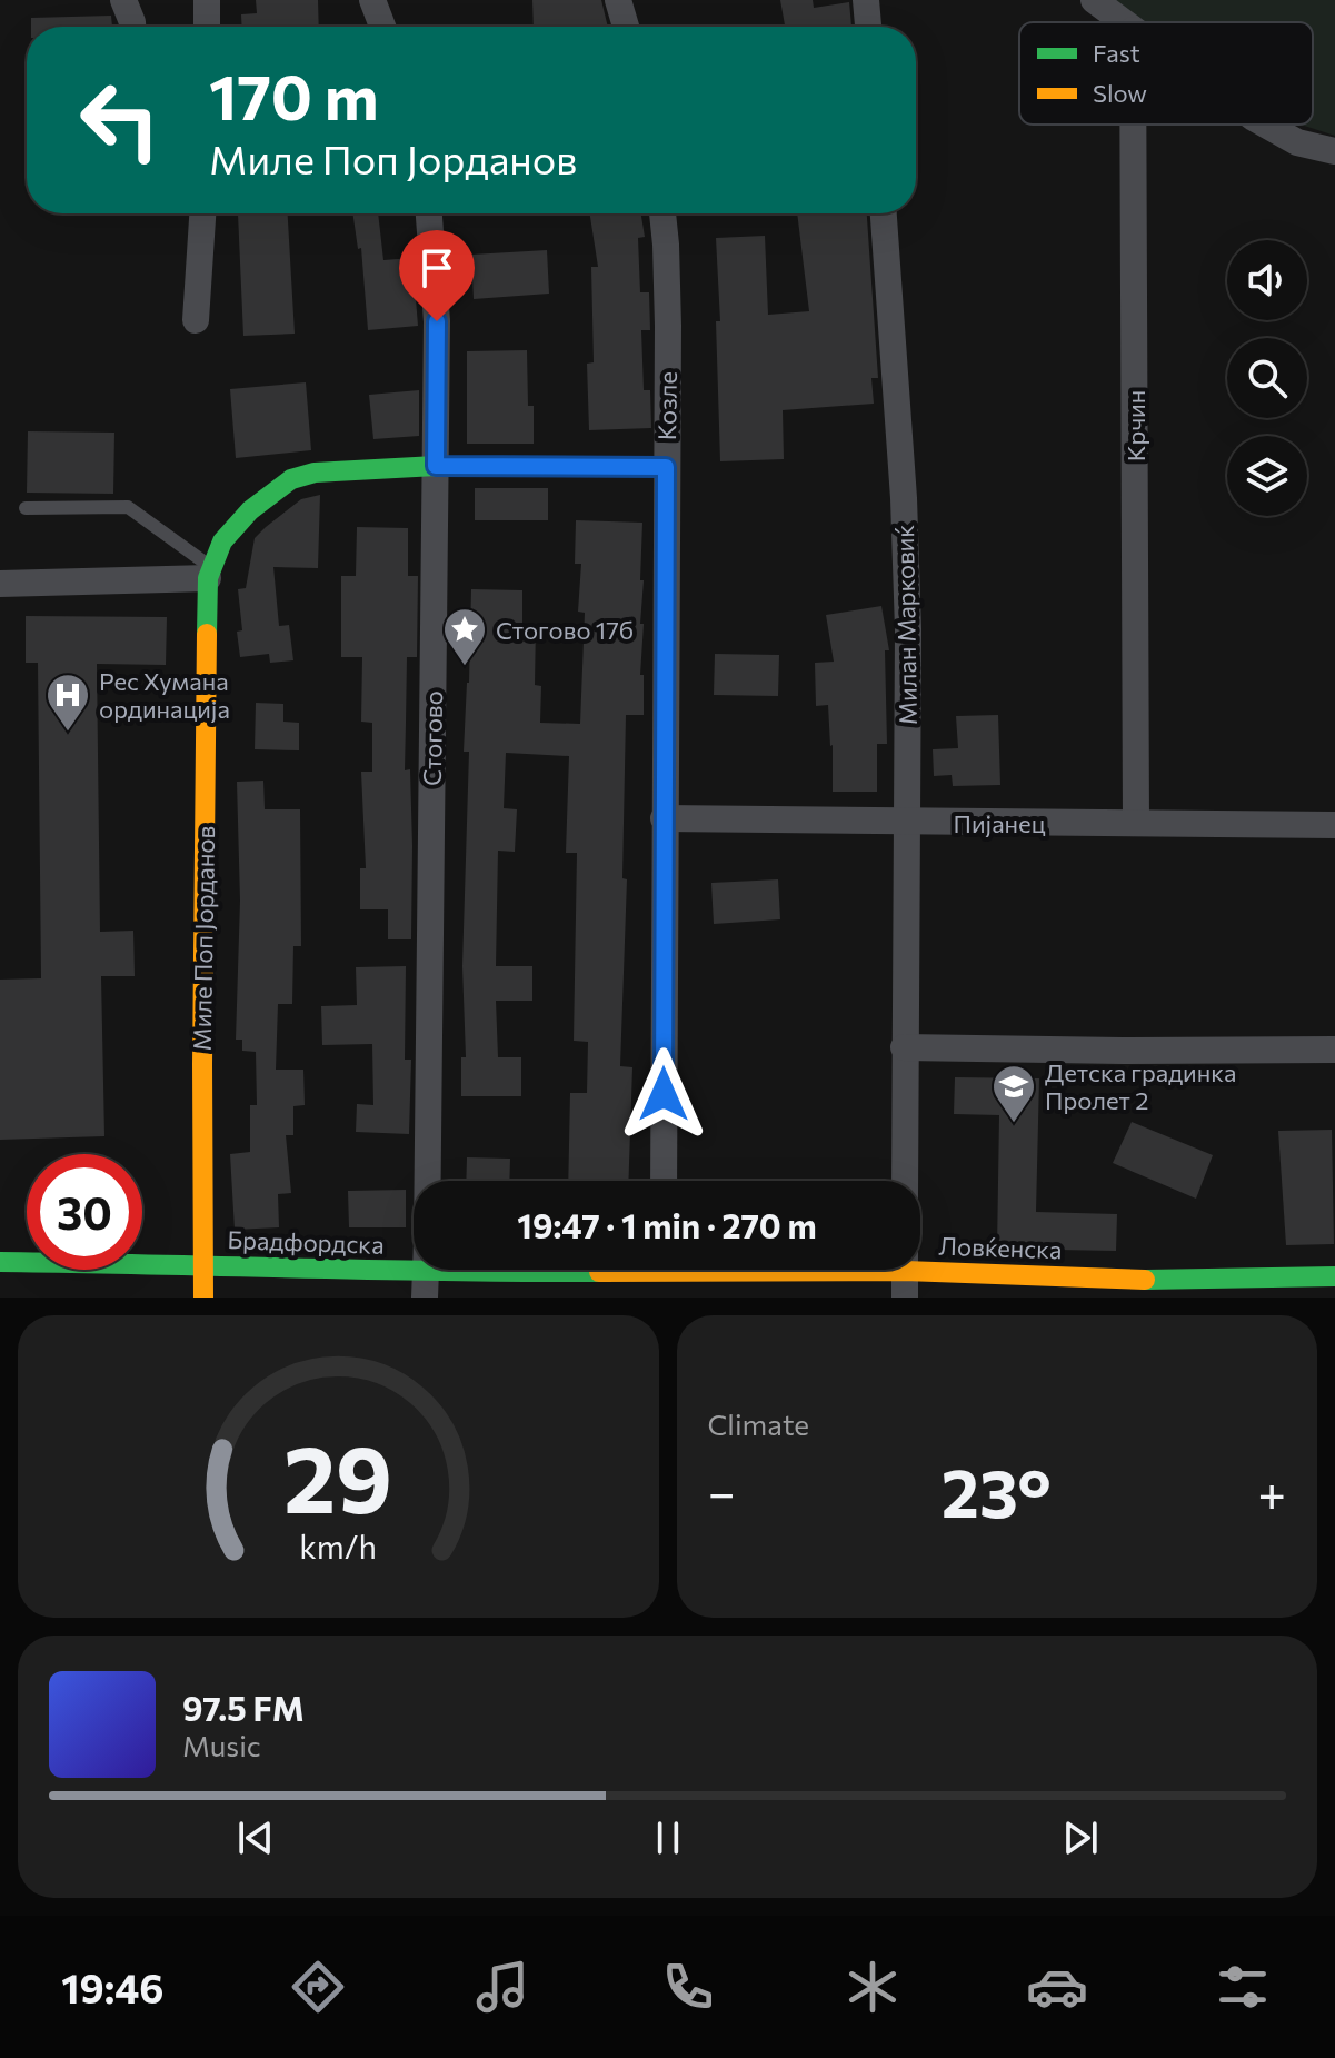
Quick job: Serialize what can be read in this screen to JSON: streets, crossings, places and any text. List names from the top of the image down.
{
  "streets": {
    "street": [
      "Козле",
      "Крчин",
      "Милан Марковиќ",
      "Стогово",
      "Пијанец",
      "Миле Поп Јорданов",
      "Брадфордска",
      "Ловќенска"
    ]
  },
  "crossings": [
    ["Козле", "Пијанец"],
    ["Козле", "Миле Поп Јорданов"],
    ["Крчин", "Пијанец"],
    ["Милан Марковиќ", "Пијанец"],
    ["Стогово", "Миле Поп Јорданов"],
    ["Стогово", "Брадфордска"],
    ["Миле Поп Јорданов", "Брадфордска"],
    ["Брадфордска", "Ловќенска"]
  ],
  "places": {
    "place": ["Стогово 17б"],
    "hospital": ["Рес Хумана ординација"],
    "school or university": ["Детска градинка Пролет 2"]
  },
  "legend": ["Fast", "Slow"],
  "page": {
    "turn": ["170 m", "Миле Поп Јорданов"],
    "limit": "30",
    "trip": "19:47 · 1 min · 270 m",
    "tile": "Climate",
    "heat": ["−", "23°", "+"],
    "song": ["97.5 FM", "Music"],
    "tabs": "19:46",
    "gauge": ["29", "km/h"]
  }
}
